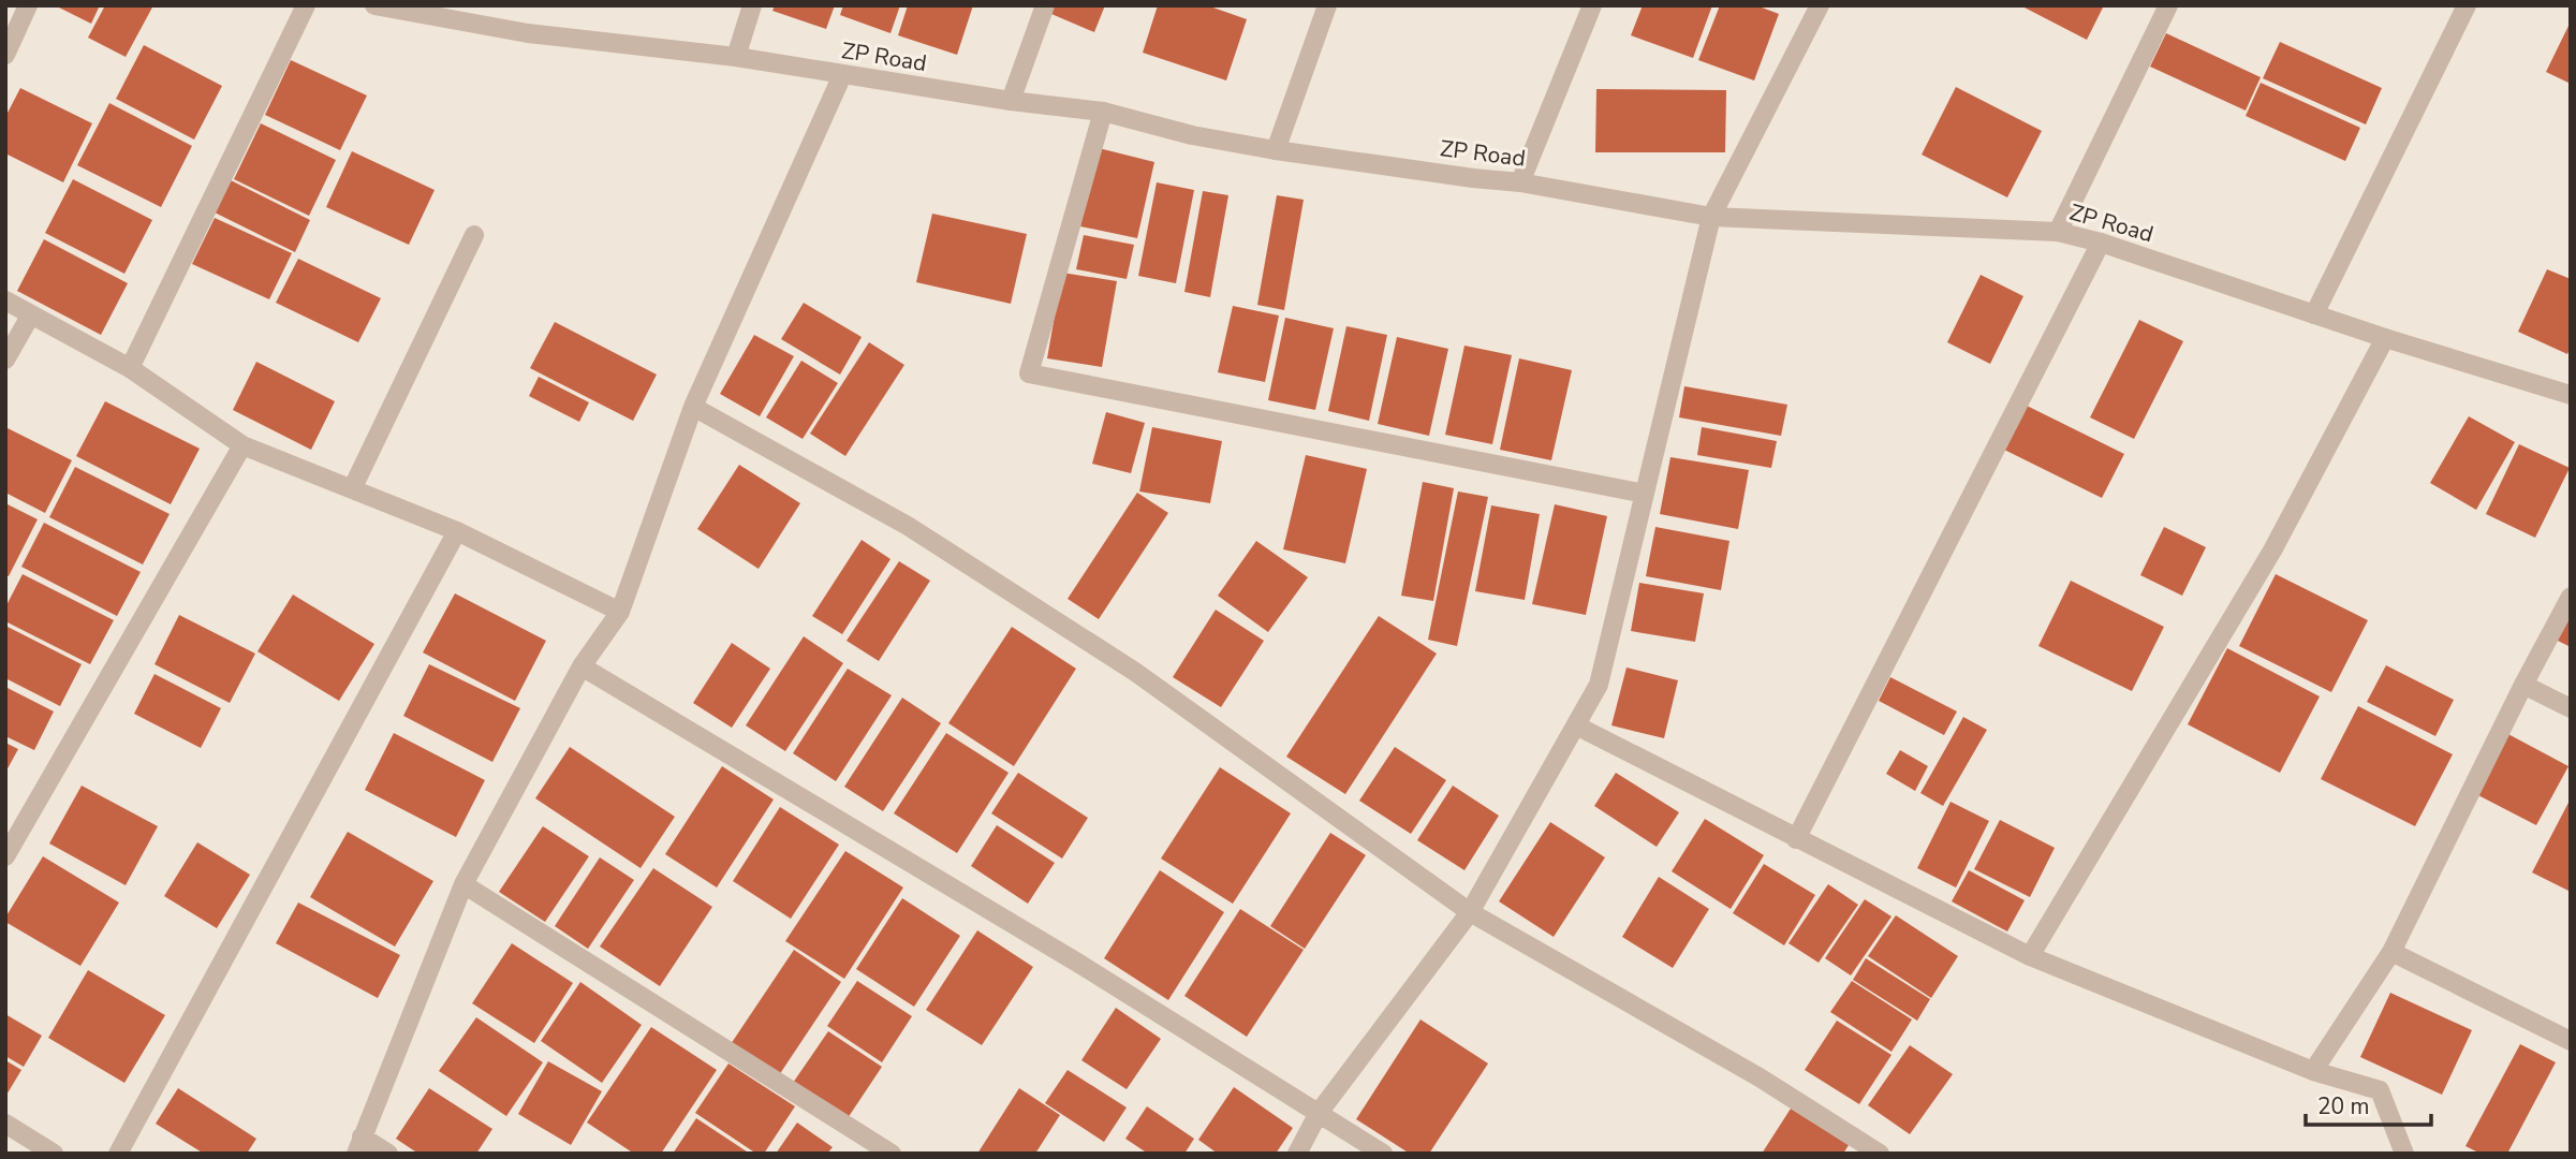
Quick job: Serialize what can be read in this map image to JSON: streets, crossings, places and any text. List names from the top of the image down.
{
  "streets": {
    "street": ["ZP Road"]
  },
  "scale_bar": "20 m"
}
